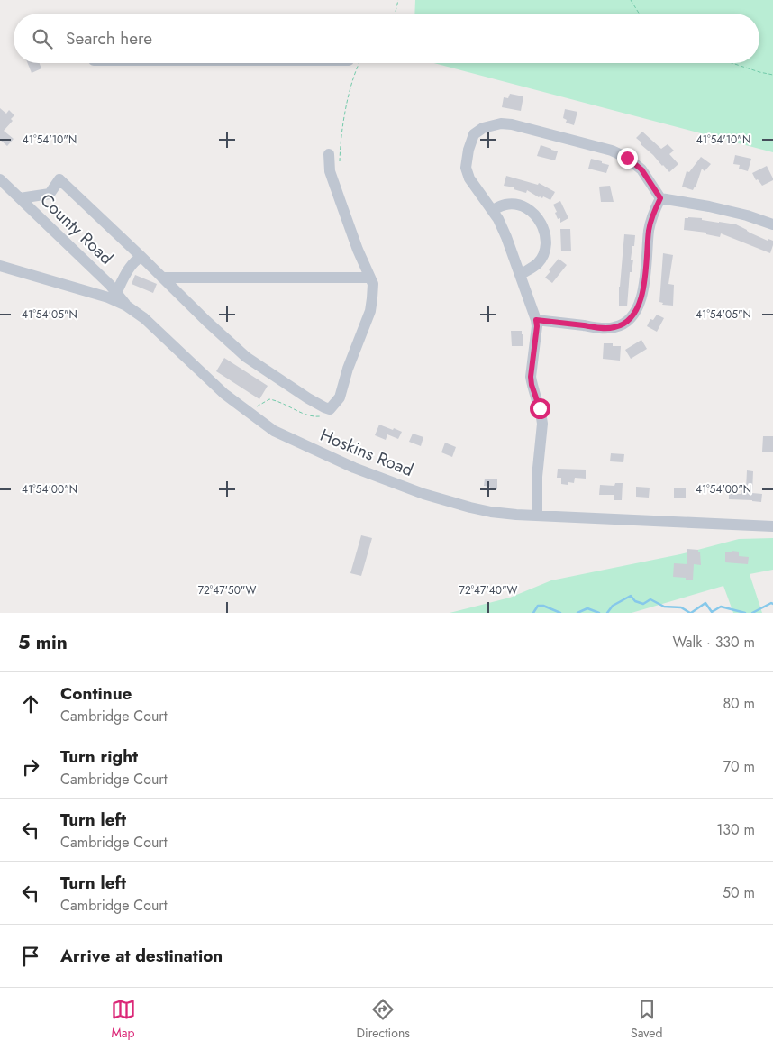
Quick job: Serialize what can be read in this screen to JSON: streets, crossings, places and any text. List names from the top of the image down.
{
  "streets": {
    "street": ["County Road", "Hoskins Road"]
  },
  "crossings": [
    ["County Road", "Hoskins Road"]
  ],
  "page": {
    "search": "Search here",
    "heading": ["5 min", "Walk · 330 m"],
    "list": [
      ["Continue", "Cambridge Court", "80 m"],
      ["Turn right", "Cambridge Court", "70 m"],
      ["Turn left", "Cambridge Court", "130 m"],
      ["Turn left", "Cambridge Court", "50 m"],
      "Arrive at destination"
    ],
    "nav": ["Map", "Directions", "Saved"]
  },
  "coordinates": [
    "41°54'10\"N",
    "41°54'05\"N",
    "41°54'00\"N",
    "72°47'50\"W",
    "72°47'40\"W"
  ]
}
